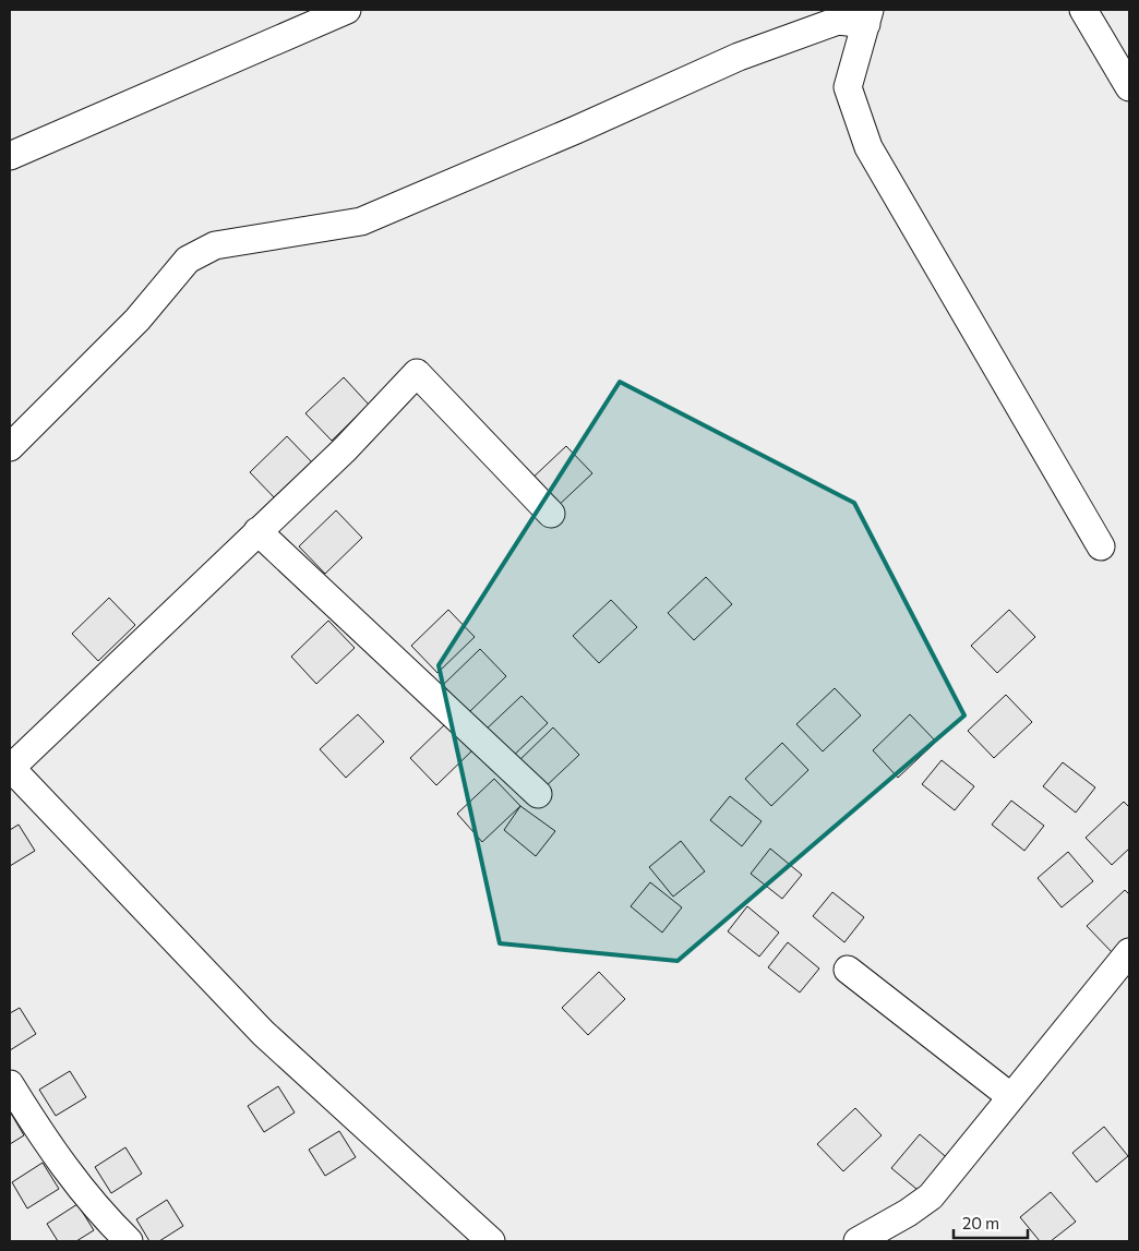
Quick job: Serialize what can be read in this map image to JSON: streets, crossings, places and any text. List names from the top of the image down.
{
  "scale_bar": "20 m"
}
